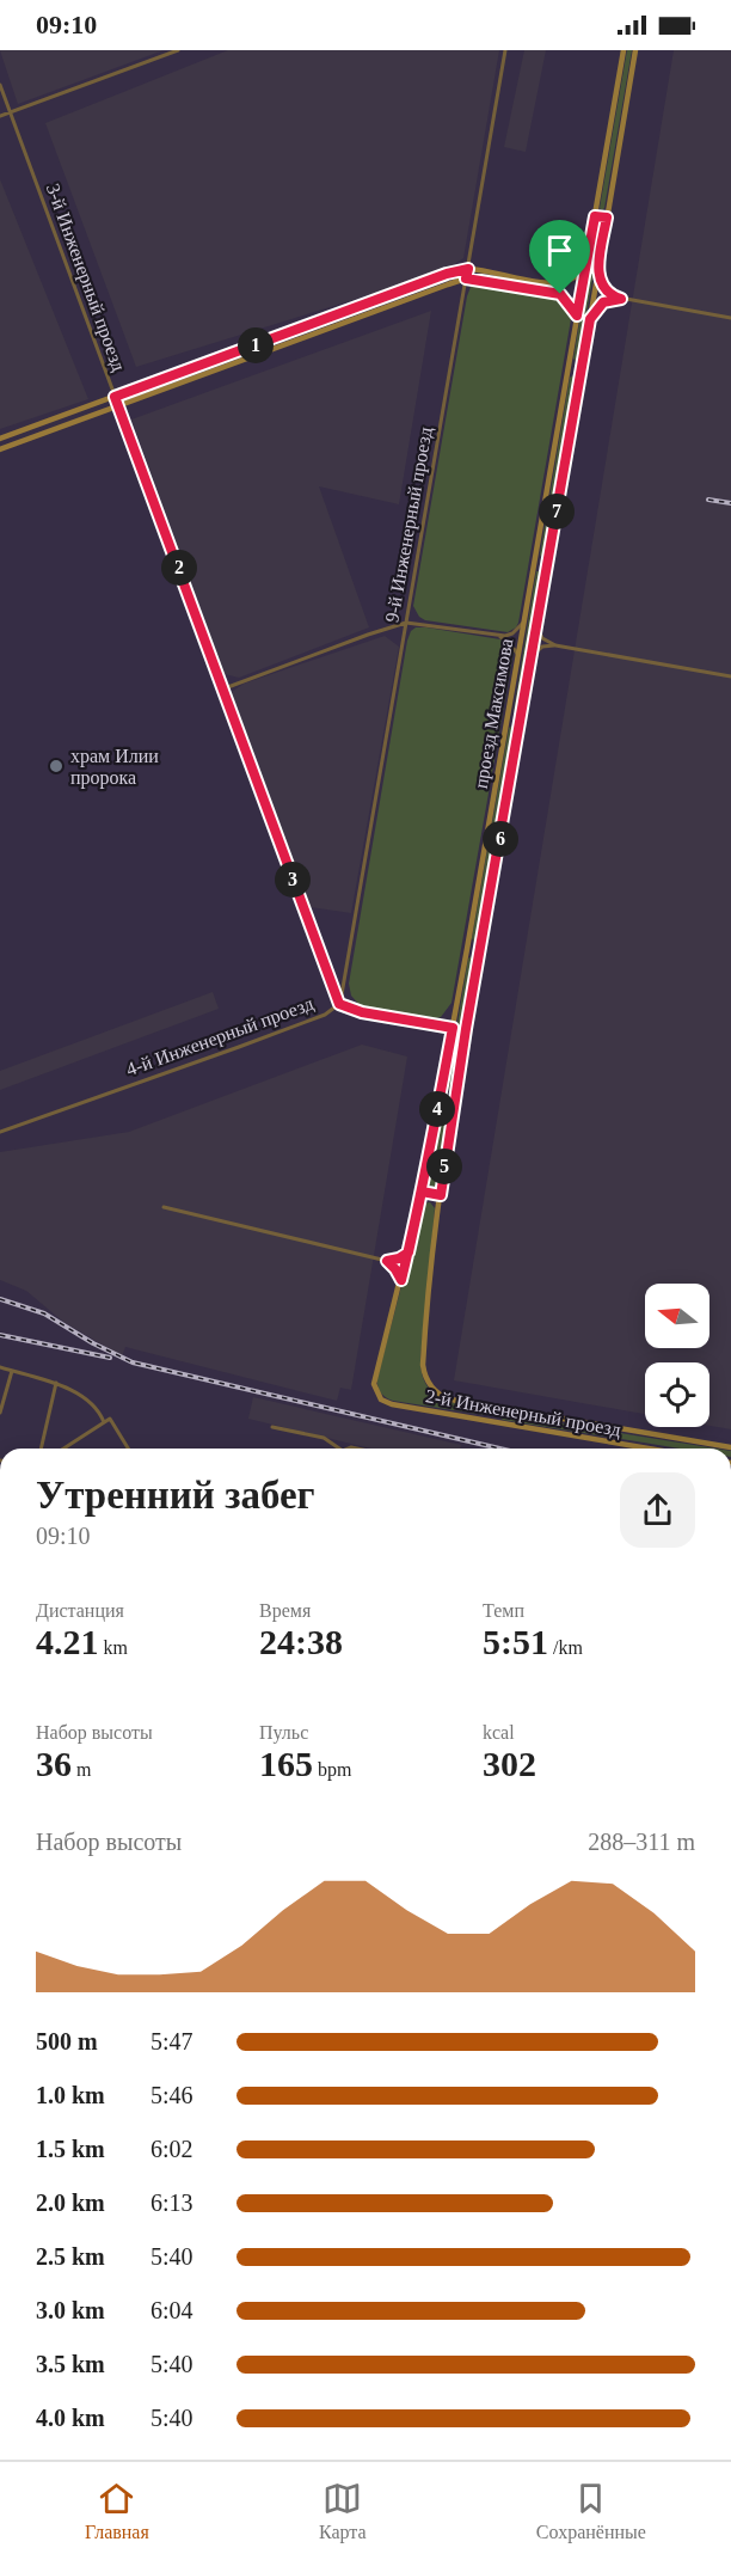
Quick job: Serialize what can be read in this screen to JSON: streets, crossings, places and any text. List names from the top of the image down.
{
  "streets": {
    "main road": ["проезд Максимова", "2-й Инженерный проезд"],
    "street": ["3-й Инженерный проезд", "9-й Инженерный проезд", "4-й Инженерный проезд"]
  },
  "crossings": [
    ["3-й Инженерный проезд", "9-й Инженерный проезд"],
    ["3-й Инженерный проезд", "4-й Инженерный проезд"],
    ["9-й Инженерный проезд", "4-й Инженерный проезд"],
    ["проезд Максимова", "4-й Инженерный проезд"],
    ["проезд Максимова", "2-й Инженерный проезд"]
  ],
  "places": ["храм Илии пророка"],
  "north": "left",
  "page": {
    "status": "09:10",
    "pins": [
      "1",
      "7",
      "2",
      "6",
      "3",
      "4",
      "5"
    ],
    "heading": ["Утренний забег", "09:10"],
    "stats": [
      ["Дистанция", "4.21 km"],
      ["Время", "24:38"],
      ["Темп", "5:51 /km"],
      ["Набор высоты", "36 m"],
      ["Пульс", "165 bpm"],
      ["kcal", "302"]
    ],
    "chart": ["Набор высоты", "288–311 m"],
    "list": [
      {
        "name": "500 m",
        "note": "5:47"
      },
      {
        "name": "1.0 km",
        "note": "5:46"
      },
      {
        "name": "1.5 km",
        "note": "6:02"
      },
      {
        "name": "2.0 km",
        "note": "6:13"
      },
      {
        "name": "2.5 km",
        "note": "5:40"
      },
      {
        "name": "3.0 km",
        "note": "6:04"
      },
      {
        "name": "3.5 km",
        "note": "5:40"
      },
      {
        "name": "4.0 km",
        "note": "5:40"
      }
    ],
    "tabs": ["Главная", "Карта", "Сохранённые"]
  }
}
